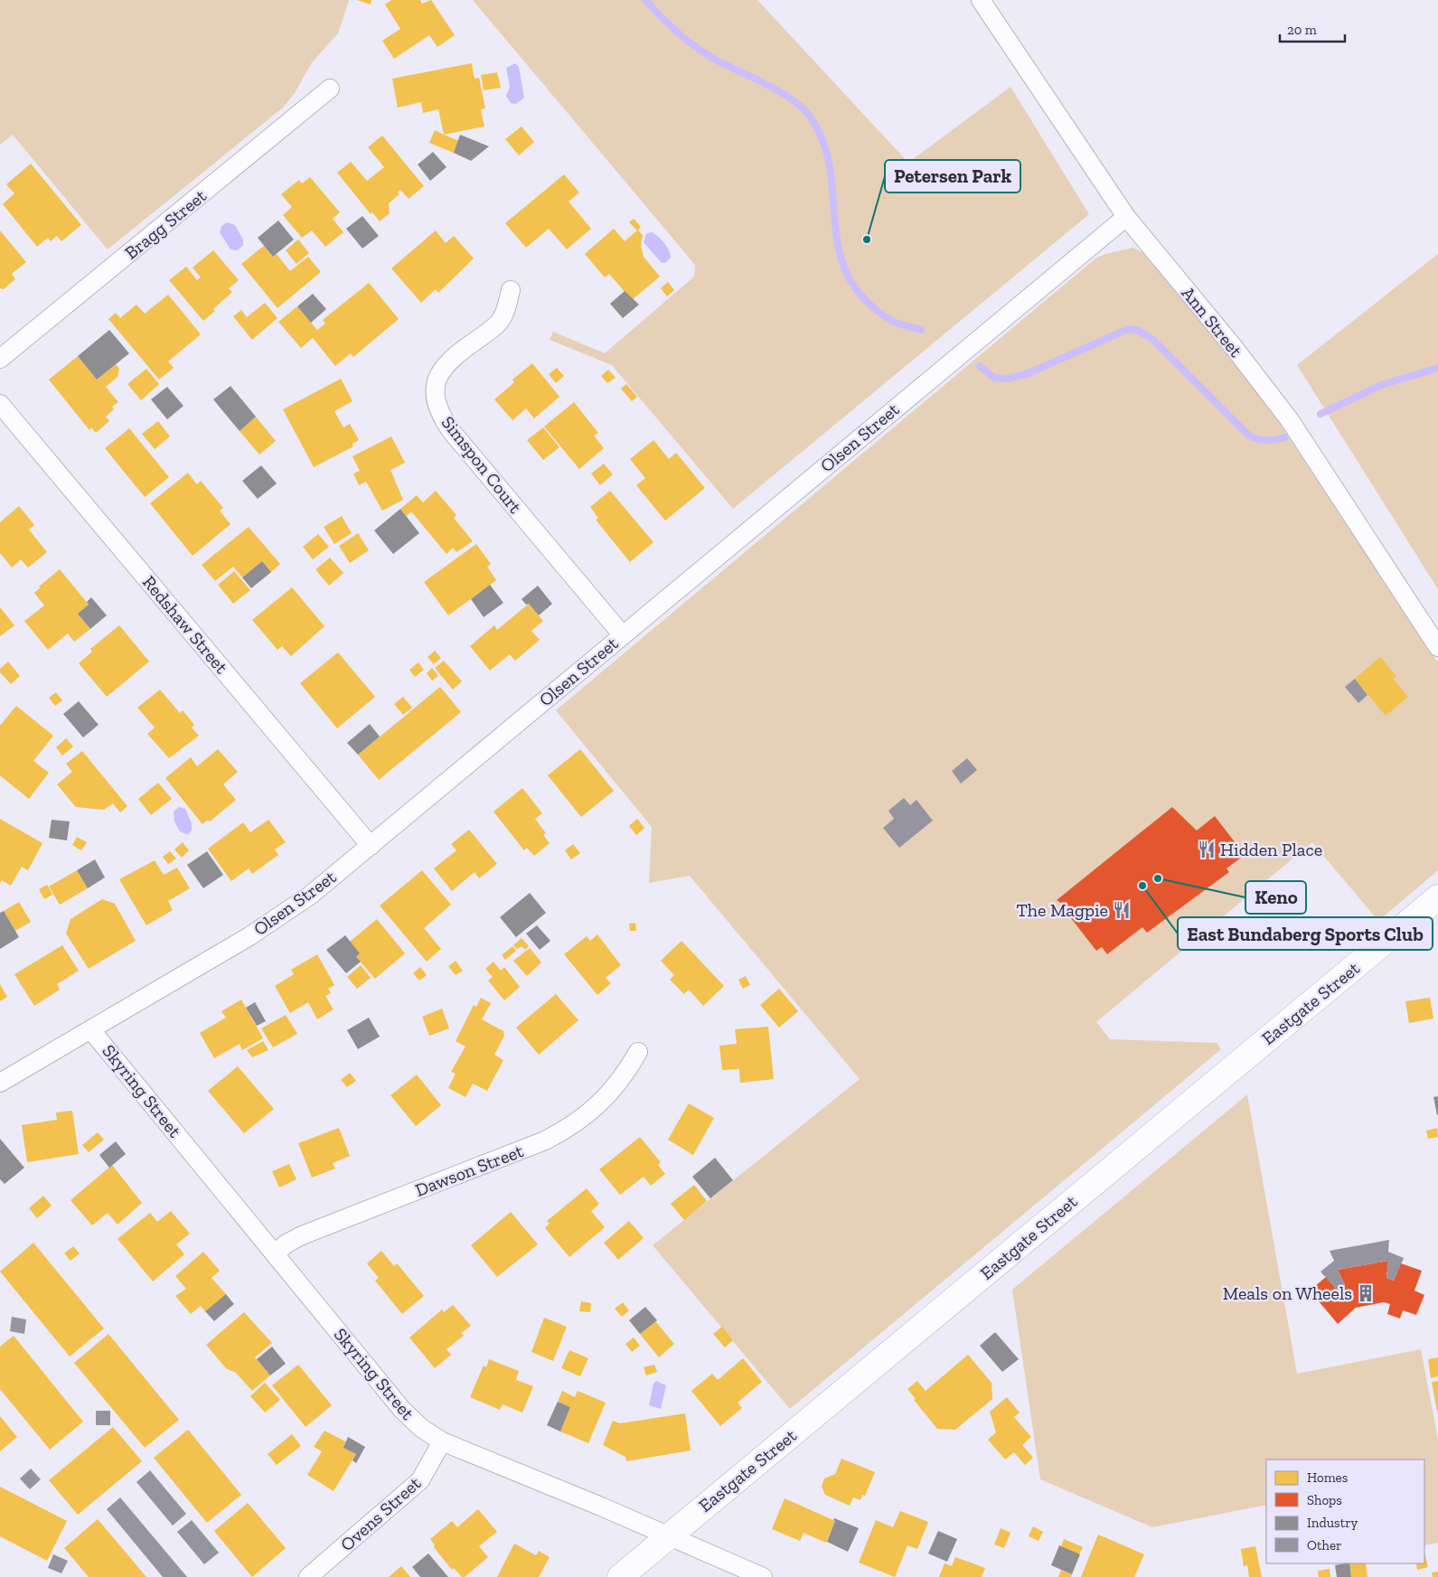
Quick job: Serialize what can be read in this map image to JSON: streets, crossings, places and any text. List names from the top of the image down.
{
  "streets": {
    "street": [
      "Bragg Street",
      "Ann Street",
      "Olsen Street",
      "Simspon Court",
      "Redshaw Street",
      "Eastgate Street",
      "Skyring Street",
      "Dawson Street",
      "Ovens Street"
    ]
  },
  "crossings": [
    ["Ann Street", "Olsen Street"],
    ["Olsen Street", "Simspon Court"],
    ["Olsen Street", "Redshaw Street"],
    ["Olsen Street", "Skyring Street"],
    ["Eastgate Street", "Skyring Street"],
    ["Skyring Street", "Dawson Street"],
    ["Skyring Street", "Ovens Street"]
  ],
  "places": {
    "other": ["Petersen Park", "Keno", "East Bundaberg Sports Club"],
    "restaurant": ["Hidden Place", "The Magpie"],
    "building": ["Meals on Wheels"]
  },
  "legend": [
    "Homes",
    "Shops",
    "Industry",
    "Other"
  ],
  "scale_bar": "20 m"
}
